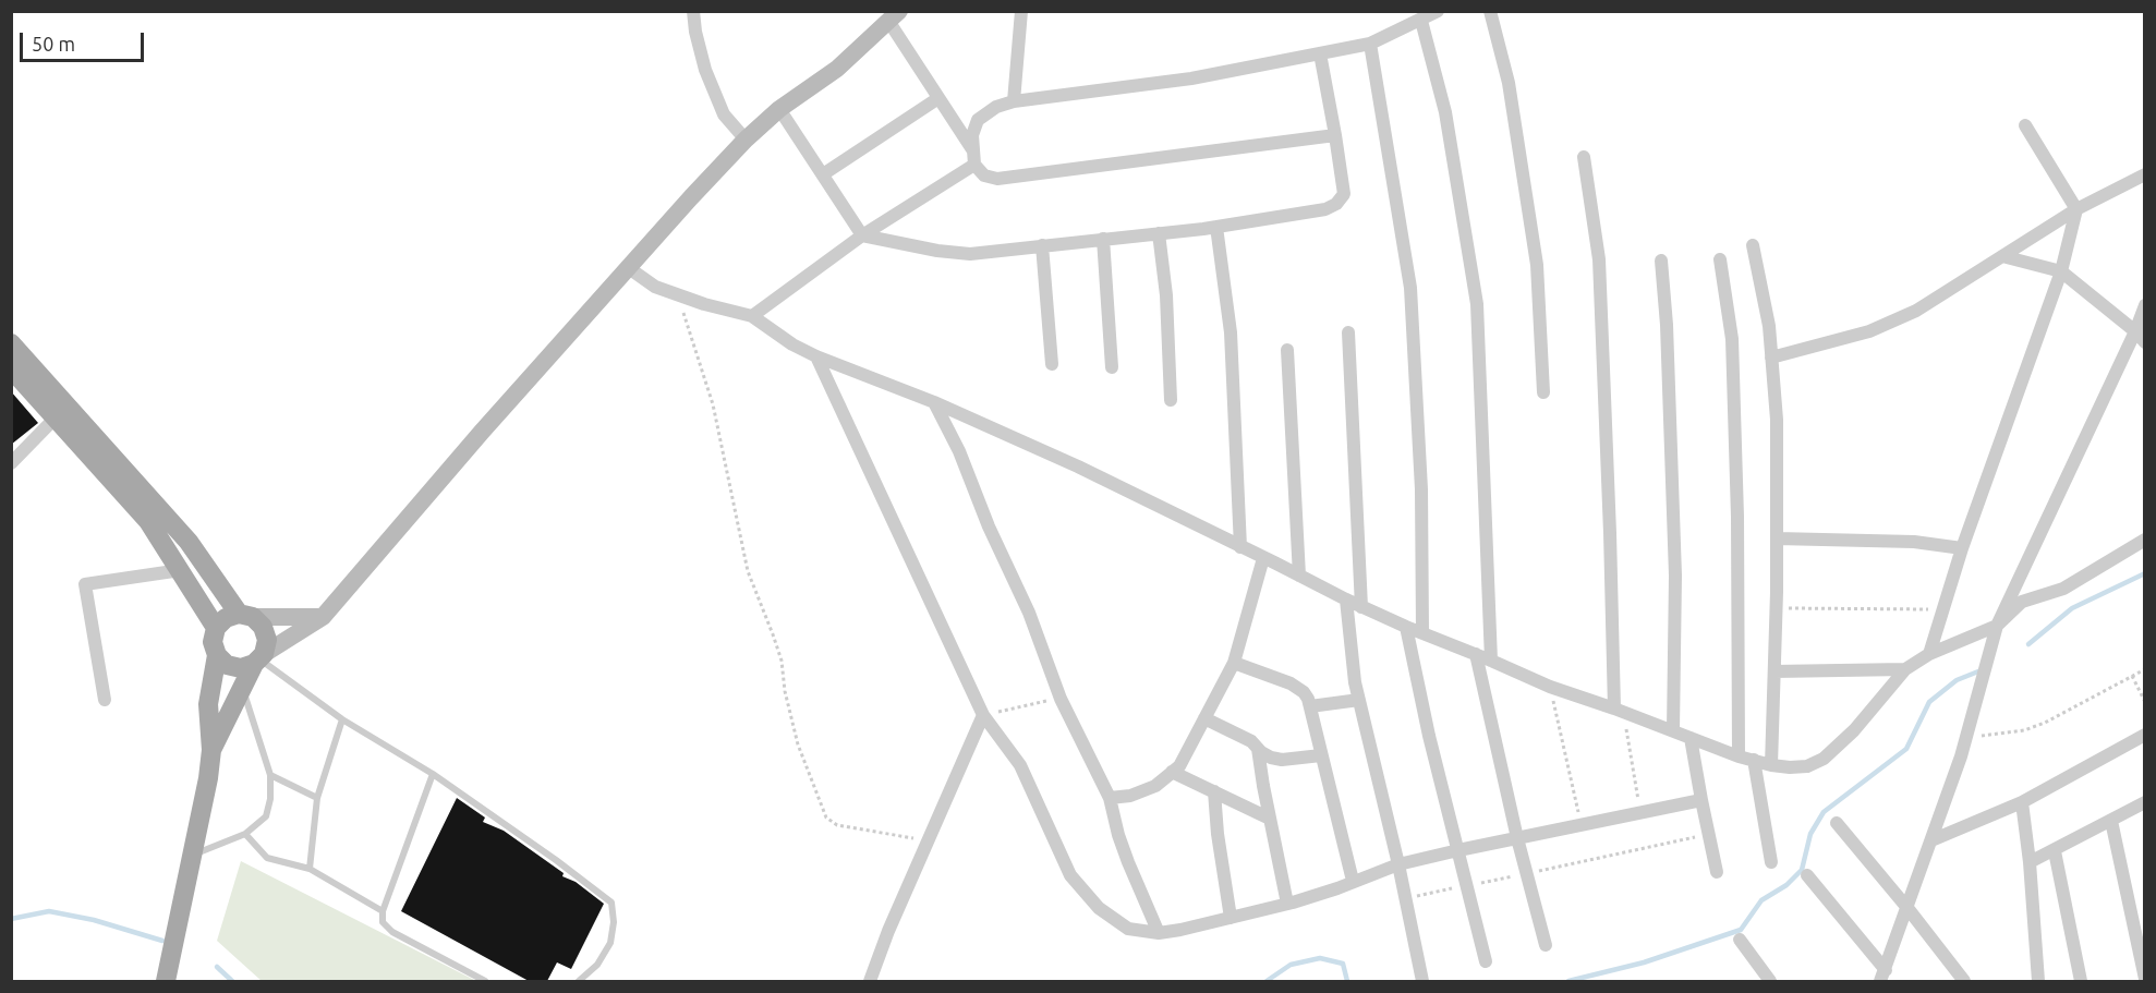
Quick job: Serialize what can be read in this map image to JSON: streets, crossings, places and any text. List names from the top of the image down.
{
  "scale_bar": "50 m"
}
